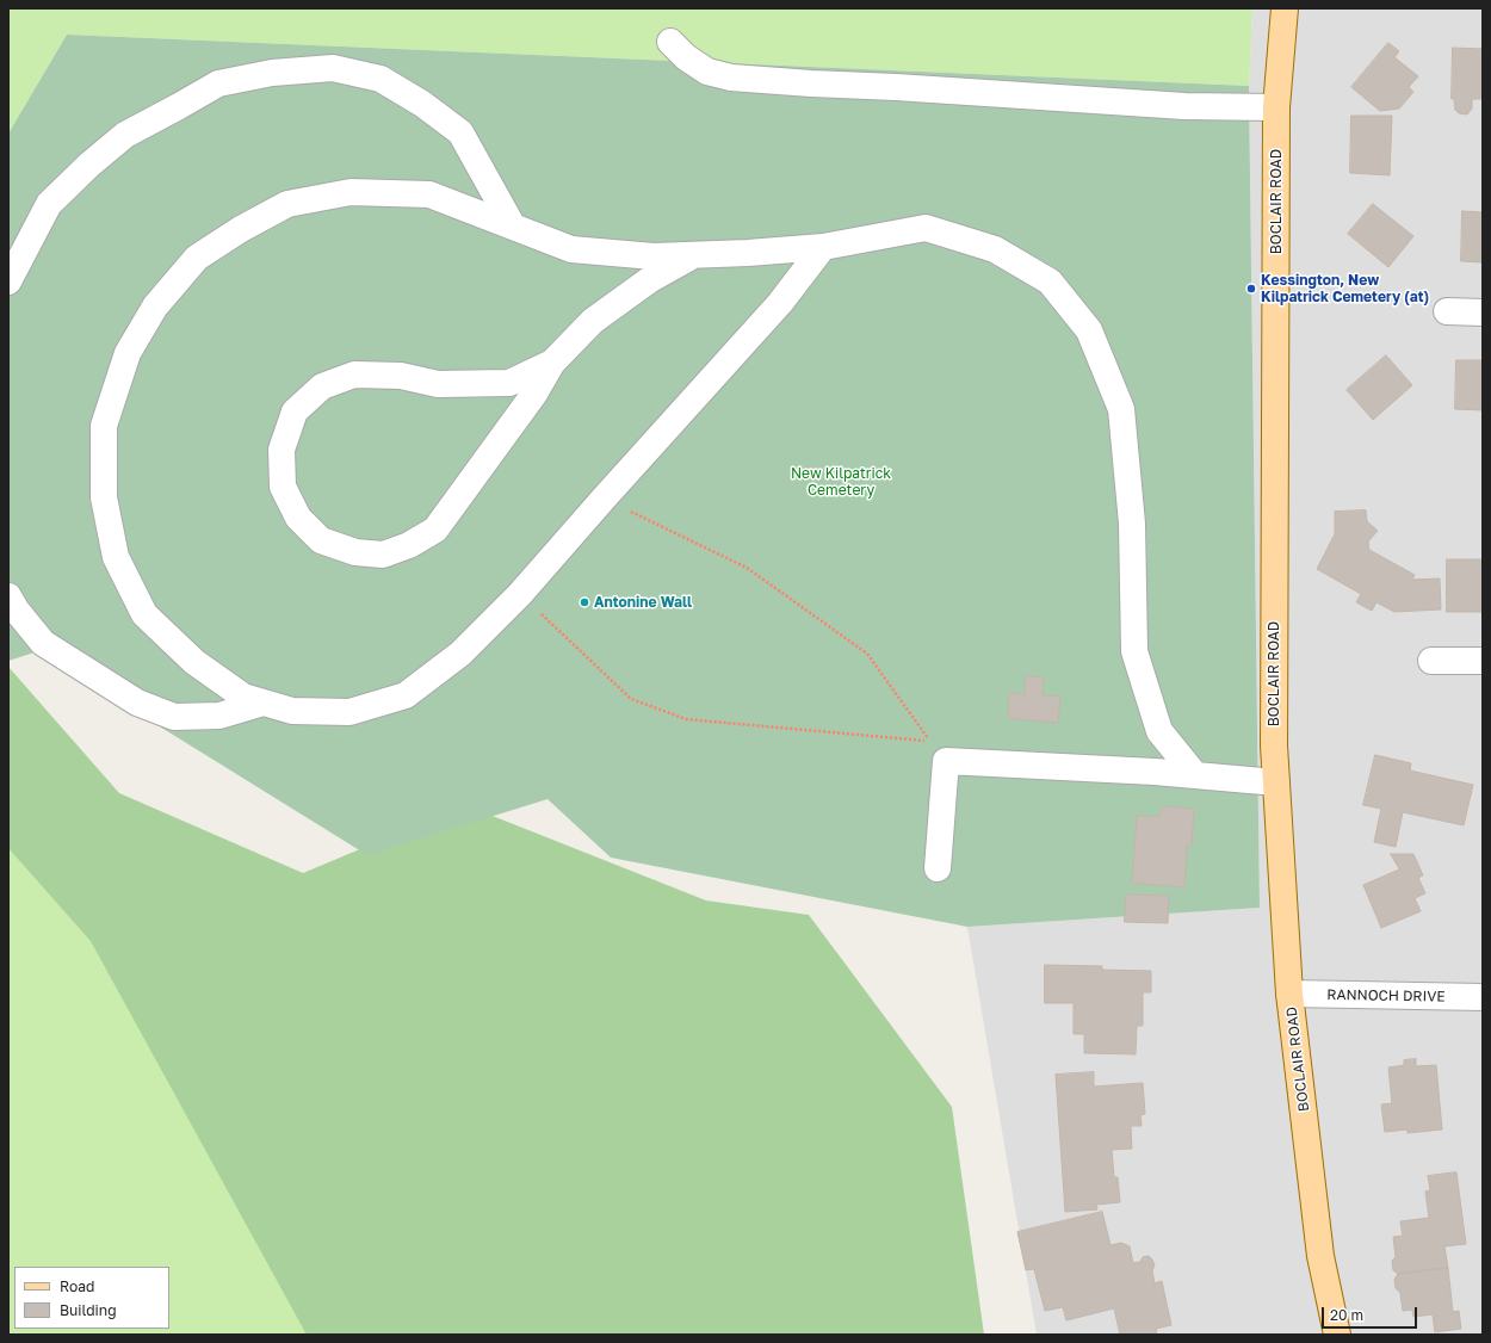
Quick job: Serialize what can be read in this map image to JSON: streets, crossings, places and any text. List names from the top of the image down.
{
  "streets": {
    "main road": ["BOCLAIR ROAD"],
    "street": ["RANNOCH DRIVE"]
  },
  "crossings": [
    ["BOCLAIR ROAD", "RANNOCH DRIVE"]
  ],
  "parks": ["New Kilpatrick Cemetery"],
  "places": ["Kessington, New Kilpatrick Cemetery (at)", "Antonine Wall"],
  "legend": ["Road", "Building"],
  "scale_bar": "20 m"
}
